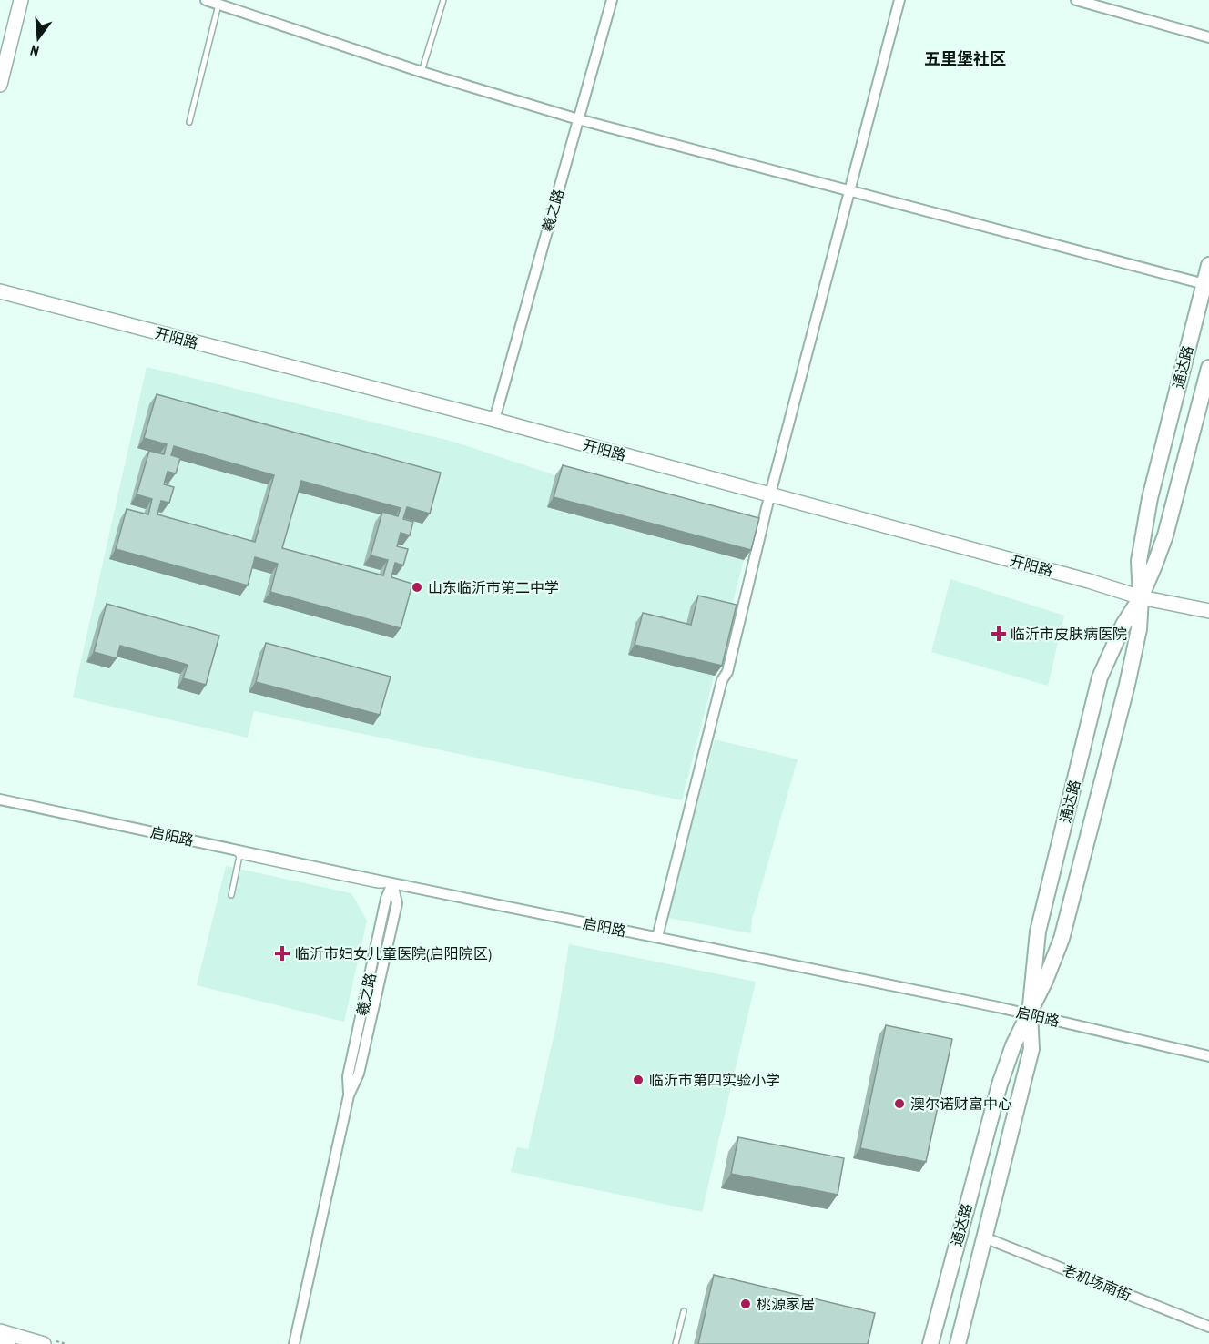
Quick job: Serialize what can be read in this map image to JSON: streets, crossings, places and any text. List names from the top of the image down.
{
  "streets": {
    "main road": ["通达路"],
    "street": [
      "羲之路",
      "开阳路",
      "启阳路",
      "老机场南街"
    ]
  },
  "crossings": [
    ["羲之路", "开阳路"],
    ["羲之路", "启阳路"],
    ["开阳路", "通达路"],
    ["通达路", "启阳路"],
    ["通达路", "老机场南街"]
  ],
  "districts": ["五里堡社区"],
  "places": {
    "other": [
      "山东临沂市第二中学",
      "临沂市第四实验小学",
      "澳尔诺财富中心",
      "桃源家居"
    ],
    "health": ["临沂市皮肤病医院", "临沂市妇女儿童医院(启阳院区)"]
  },
  "north": "bottom"
}
